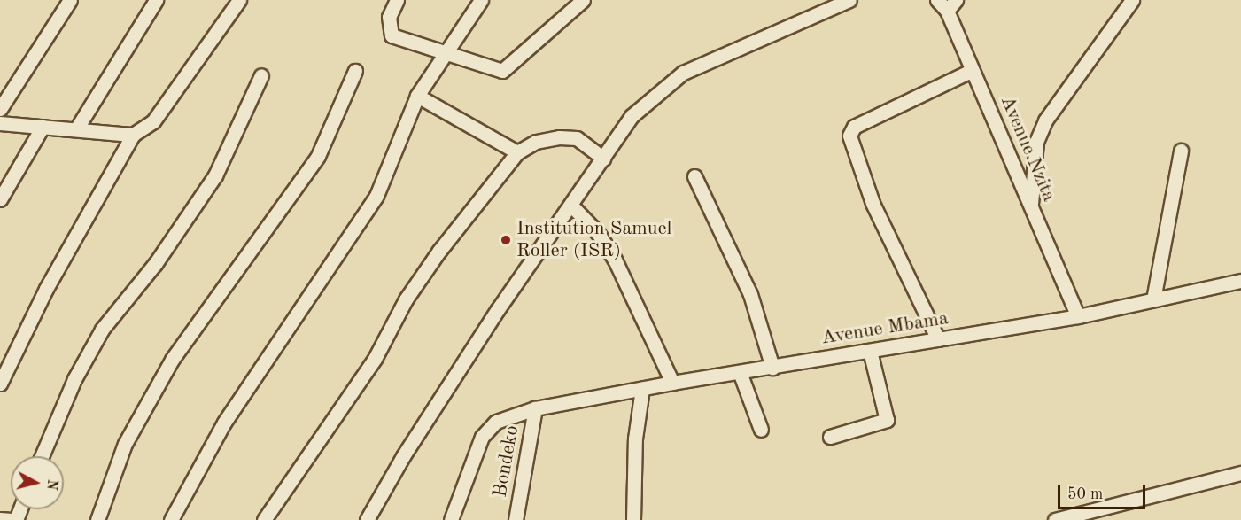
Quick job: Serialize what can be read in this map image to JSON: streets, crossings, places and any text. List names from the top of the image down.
{
  "streets": {
    "street": ["Avenue Nzita", "Avenue Mbama", "Bondeko"]
  },
  "crossings": [
    ["Avenue Nzita", "Avenue Mbama"],
    ["Avenue Mbama", "Bondeko"]
  ],
  "places": ["Institution Samuel Roller (ISR)"],
  "scale_bar": "50 m",
  "north": "right"
}
